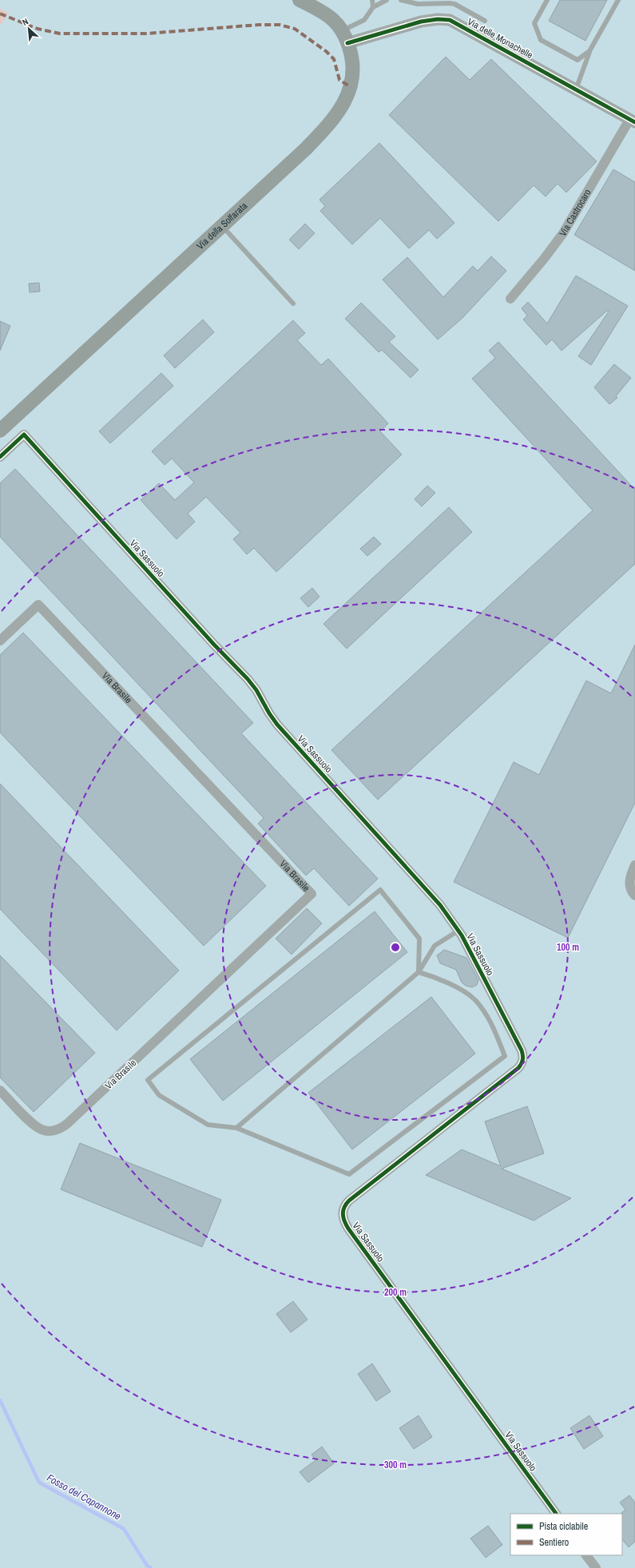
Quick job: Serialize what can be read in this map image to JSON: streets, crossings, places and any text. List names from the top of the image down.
{
  "streets": {
    "main road": ["Via della Solfarata"],
    "street": [
      "Via delle Monachelle",
      "Via Castrocaro",
      "Via Sassuolo",
      "Via Brasile"
    ]
  },
  "crossings": [
    ["Via delle Monachelle", "Via Castrocaro"],
    ["Via delle Monachelle", "Via della Solfarata"]
  ],
  "water": ["Fosso del Capannone"],
  "legend": ["Pista ciclabile", "Sentiero"],
  "north": "top left",
  "rings": ["100 m", "200 m", "300 m"]
}
